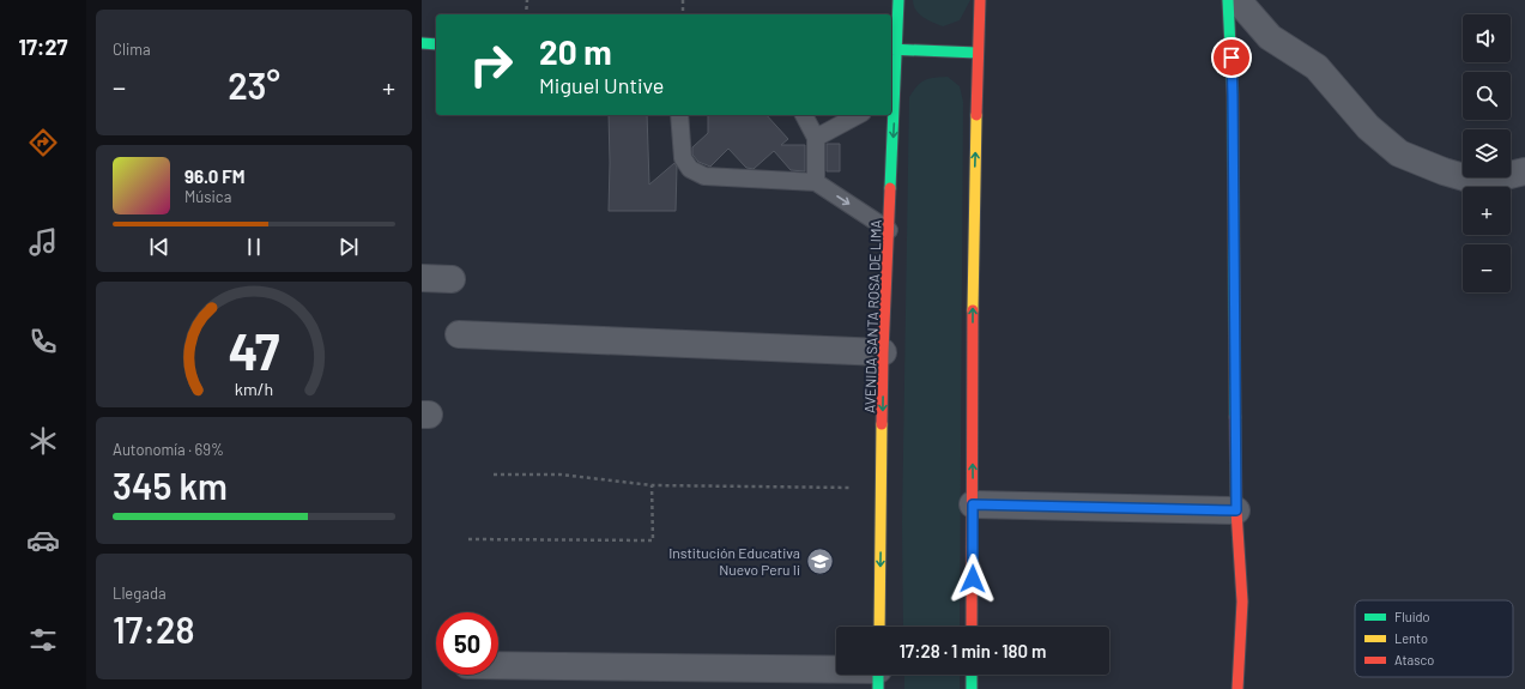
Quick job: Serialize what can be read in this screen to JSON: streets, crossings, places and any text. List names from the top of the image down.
{
  "streets": {
    "main road": ["AVENIDA SANTA ROSA DE LIMA"]
  },
  "places": {
    "school or university": ["Institución Educativa Nuevo Peru Ii"]
  },
  "legend": ["Fluido", "Lento", "Atasco"],
  "page": {
    "tabs": "17:27",
    "tile": [
      "Clima",
      ["Autonomía · 69%", "345 km"],
      ["Llegada", "17:28"]
    ],
    "map_buttons": ["+", "−"],
    "turn": ["20 m", "Miguel Untive"],
    "heat": ["−", "23°", "+"],
    "song": ["96.0 FM", "Música"],
    "limit": "50",
    "trip": "17:28 · 1 min · 180 m",
    "gauge": ["47", "km/h"]
  }
}
